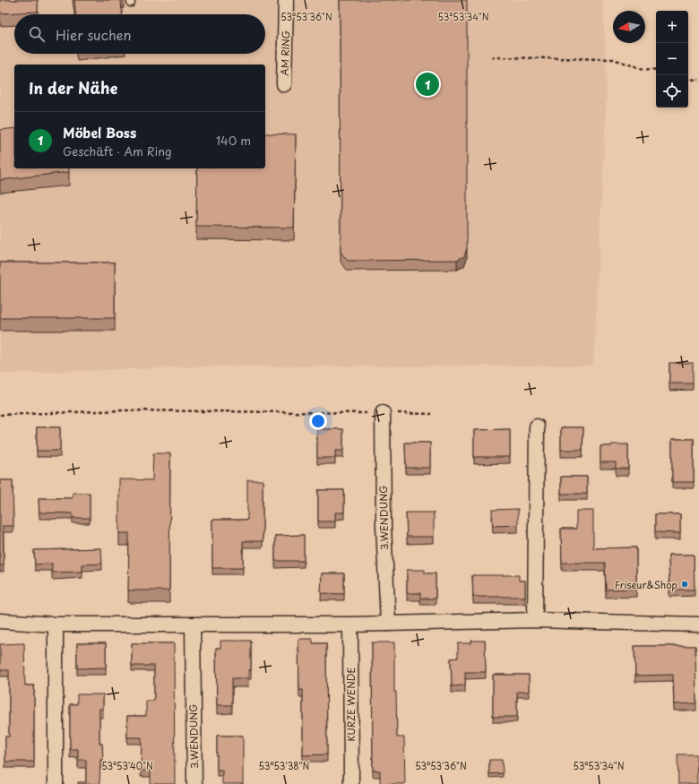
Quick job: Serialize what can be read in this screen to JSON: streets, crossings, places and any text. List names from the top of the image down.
{
  "streets": {
    "street": ["AM RING", "3.WENDUNG", "KURZE WENDE"]
  },
  "places": ["Friseur&Shop"],
  "north": "left",
  "page": {
    "map_buttons": ["+", "−"],
    "search": "Hier suchen",
    "heading": "In der Nähe",
    "pins": "1",
    "list": [
      {
        "mark": "1",
        "name": "Möbel Boss",
        "note": "Geschäft · Am Ring",
        "value": "140 m"
      }
    ]
  },
  "coordinates": [
    "53°53'36\"N",
    "53°53'34\"N",
    "53°53'40\"N",
    "53°53'38\"N"
  ]
}
